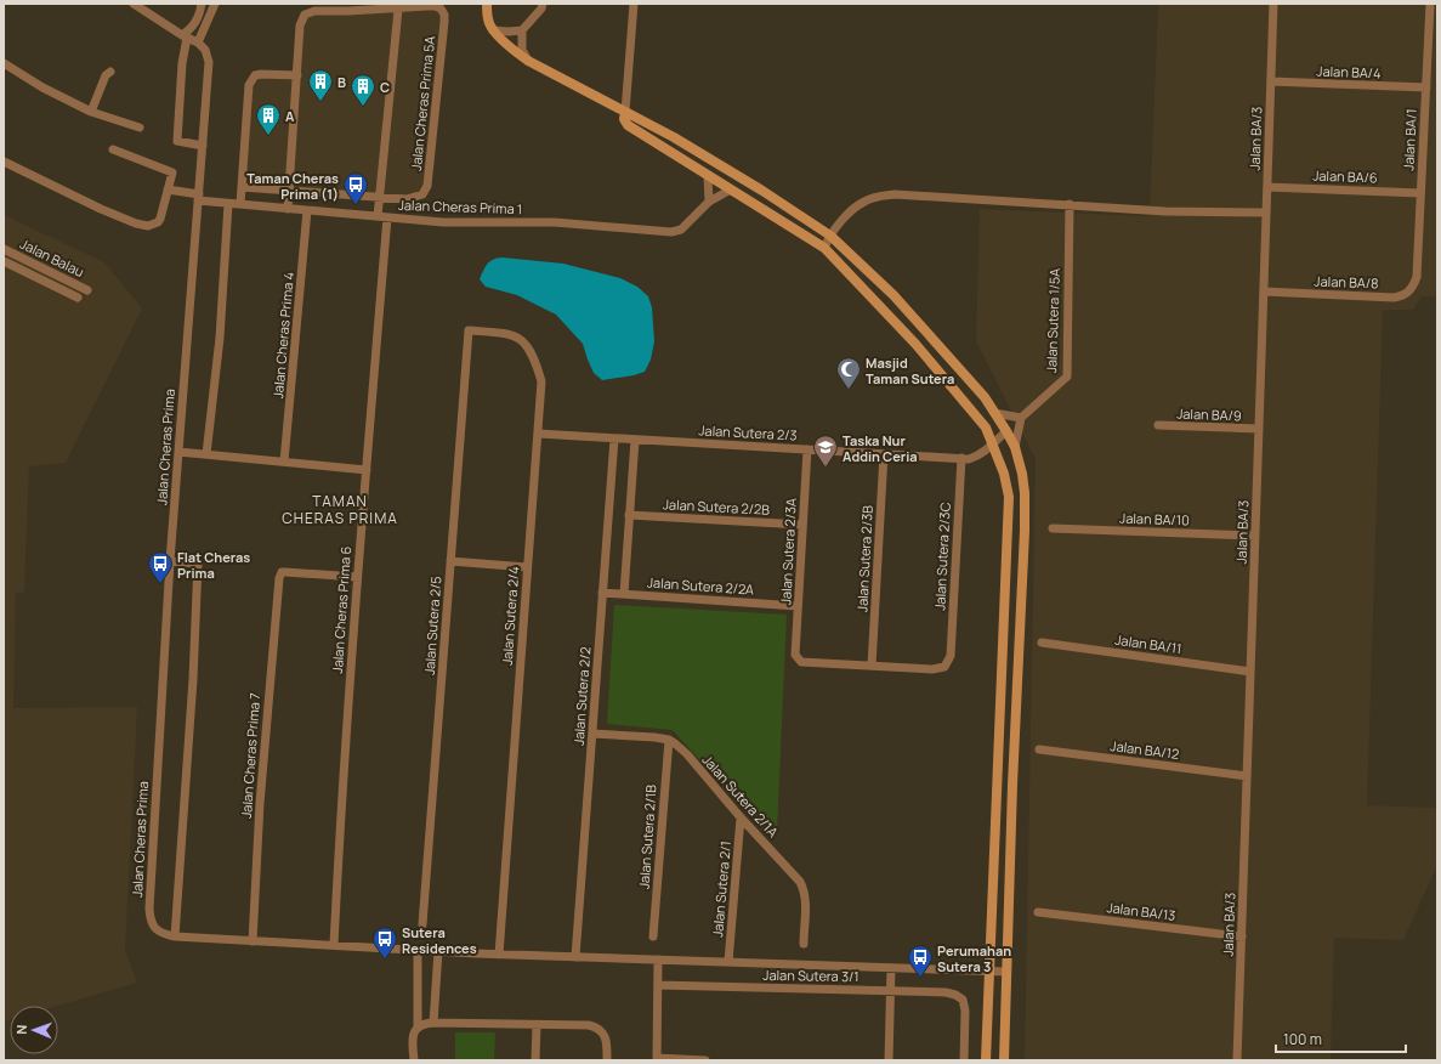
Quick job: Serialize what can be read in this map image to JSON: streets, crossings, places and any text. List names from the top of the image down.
{
  "streets": {
    "street": [
      "Jalan BA/4",
      "Jalan Cheras Prima 5A",
      "Jalan BA/3",
      "Jalan BA/1",
      "Jalan BA/6",
      "Jalan Cheras Prima 1",
      "Jalan Balau",
      "Jalan BA/8",
      "Jalan Sutera 1/5A",
      "Jalan Cheras Prima 4",
      "Jalan BA/9",
      "Jalan Sutera 2/3",
      "Jalan Cheras Prima",
      "Jalan Sutera 2/2B",
      "Jalan BA/10",
      "Jalan Sutera 2/3A",
      "Jalan Sutera 2/3C",
      "Jalan Sutera 2/3B",
      "Jalan Sutera 2/2A",
      "Jalan Cheras Prima 6",
      "Jalan Sutera 2/4",
      "Jalan Sutera 2/5",
      "Jalan BA/11",
      "Jalan Sutera 2/2",
      "Jalan BA/12",
      "Jalan Cheras Prima 7",
      "Jalan Sutera 2/1A",
      "Jalan Sutera 2/1B",
      "Jalan Sutera 2/1",
      "Jalan BA/13",
      "Jalan Sutera 3/1"
    ]
  },
  "crossings": [
    ["Jalan BA/4", "Jalan BA/3"],
    ["Jalan BA/4", "Jalan BA/1"],
    ["Jalan BA/3", "Jalan BA/6"],
    ["Jalan BA/3", "Jalan BA/8"],
    ["Jalan BA/3", "Jalan BA/9"],
    ["Jalan BA/3", "Jalan BA/10"],
    ["Jalan BA/3", "Jalan BA/11"],
    ["Jalan BA/3", "Jalan BA/12"],
    ["Jalan BA/3", "Jalan BA/13"],
    ["Jalan BA/1", "Jalan BA/6"],
    ["Jalan BA/1", "Jalan BA/8"],
    ["Jalan Cheras Prima 1", "Jalan Cheras Prima 4"],
    ["Jalan Cheras Prima 1", "Jalan Cheras Prima"],
    ["Jalan Cheras Prima 1", "Jalan Cheras Prima 6"],
    ["Jalan Sutera 2/3", "Jalan Sutera 2/3A"],
    ["Jalan Sutera 2/3", "Jalan Sutera 2/3C"],
    ["Jalan Sutera 2/3", "Jalan Sutera 2/3B"],
    ["Jalan Sutera 2/3", "Jalan Sutera 2/4"],
    ["Jalan Sutera 2/3", "Jalan Sutera 2/2"],
    ["Jalan Sutera 2/2B", "Jalan Sutera 2/3A"],
    ["Jalan Sutera 2/3A", "Jalan Sutera 2/3C"],
    ["Jalan Sutera 2/3A", "Jalan Sutera 2/3B"],
    ["Jalan Sutera 2/3A", "Jalan Sutera 2/2A"],
    ["Jalan Sutera 2/3C", "Jalan Sutera 2/3B"],
    ["Jalan Sutera 2/2A", "Jalan Sutera 2/2"],
    ["Jalan Cheras Prima 6", "Jalan Cheras Prima 7"],
    ["Jalan Sutera 2/4", "Jalan Sutera 2/5"],
    ["Jalan Sutera 2/2", "Jalan Sutera 2/1A"],
    ["Jalan Sutera 2/1A", "Jalan Sutera 2/1B"],
    ["Jalan Sutera 2/1A", "Jalan Sutera 2/1"]
  ],
  "districts": ["TAMAN CHERAS PRIMA"],
  "places": {
    "building": ["B", "C", "A"],
    "bus stop": [
      "Taman Cheras Prima (1)",
      "Flat Cheras Prima",
      "Sutera Residences",
      "Perumahan Sutera 3"
    ],
    "mosque": ["Masjid Taman Sutera"],
    "school or university": ["Taska Nur Addin Ceria"]
  },
  "scale_bar": "100 m",
  "north": "left"
}
